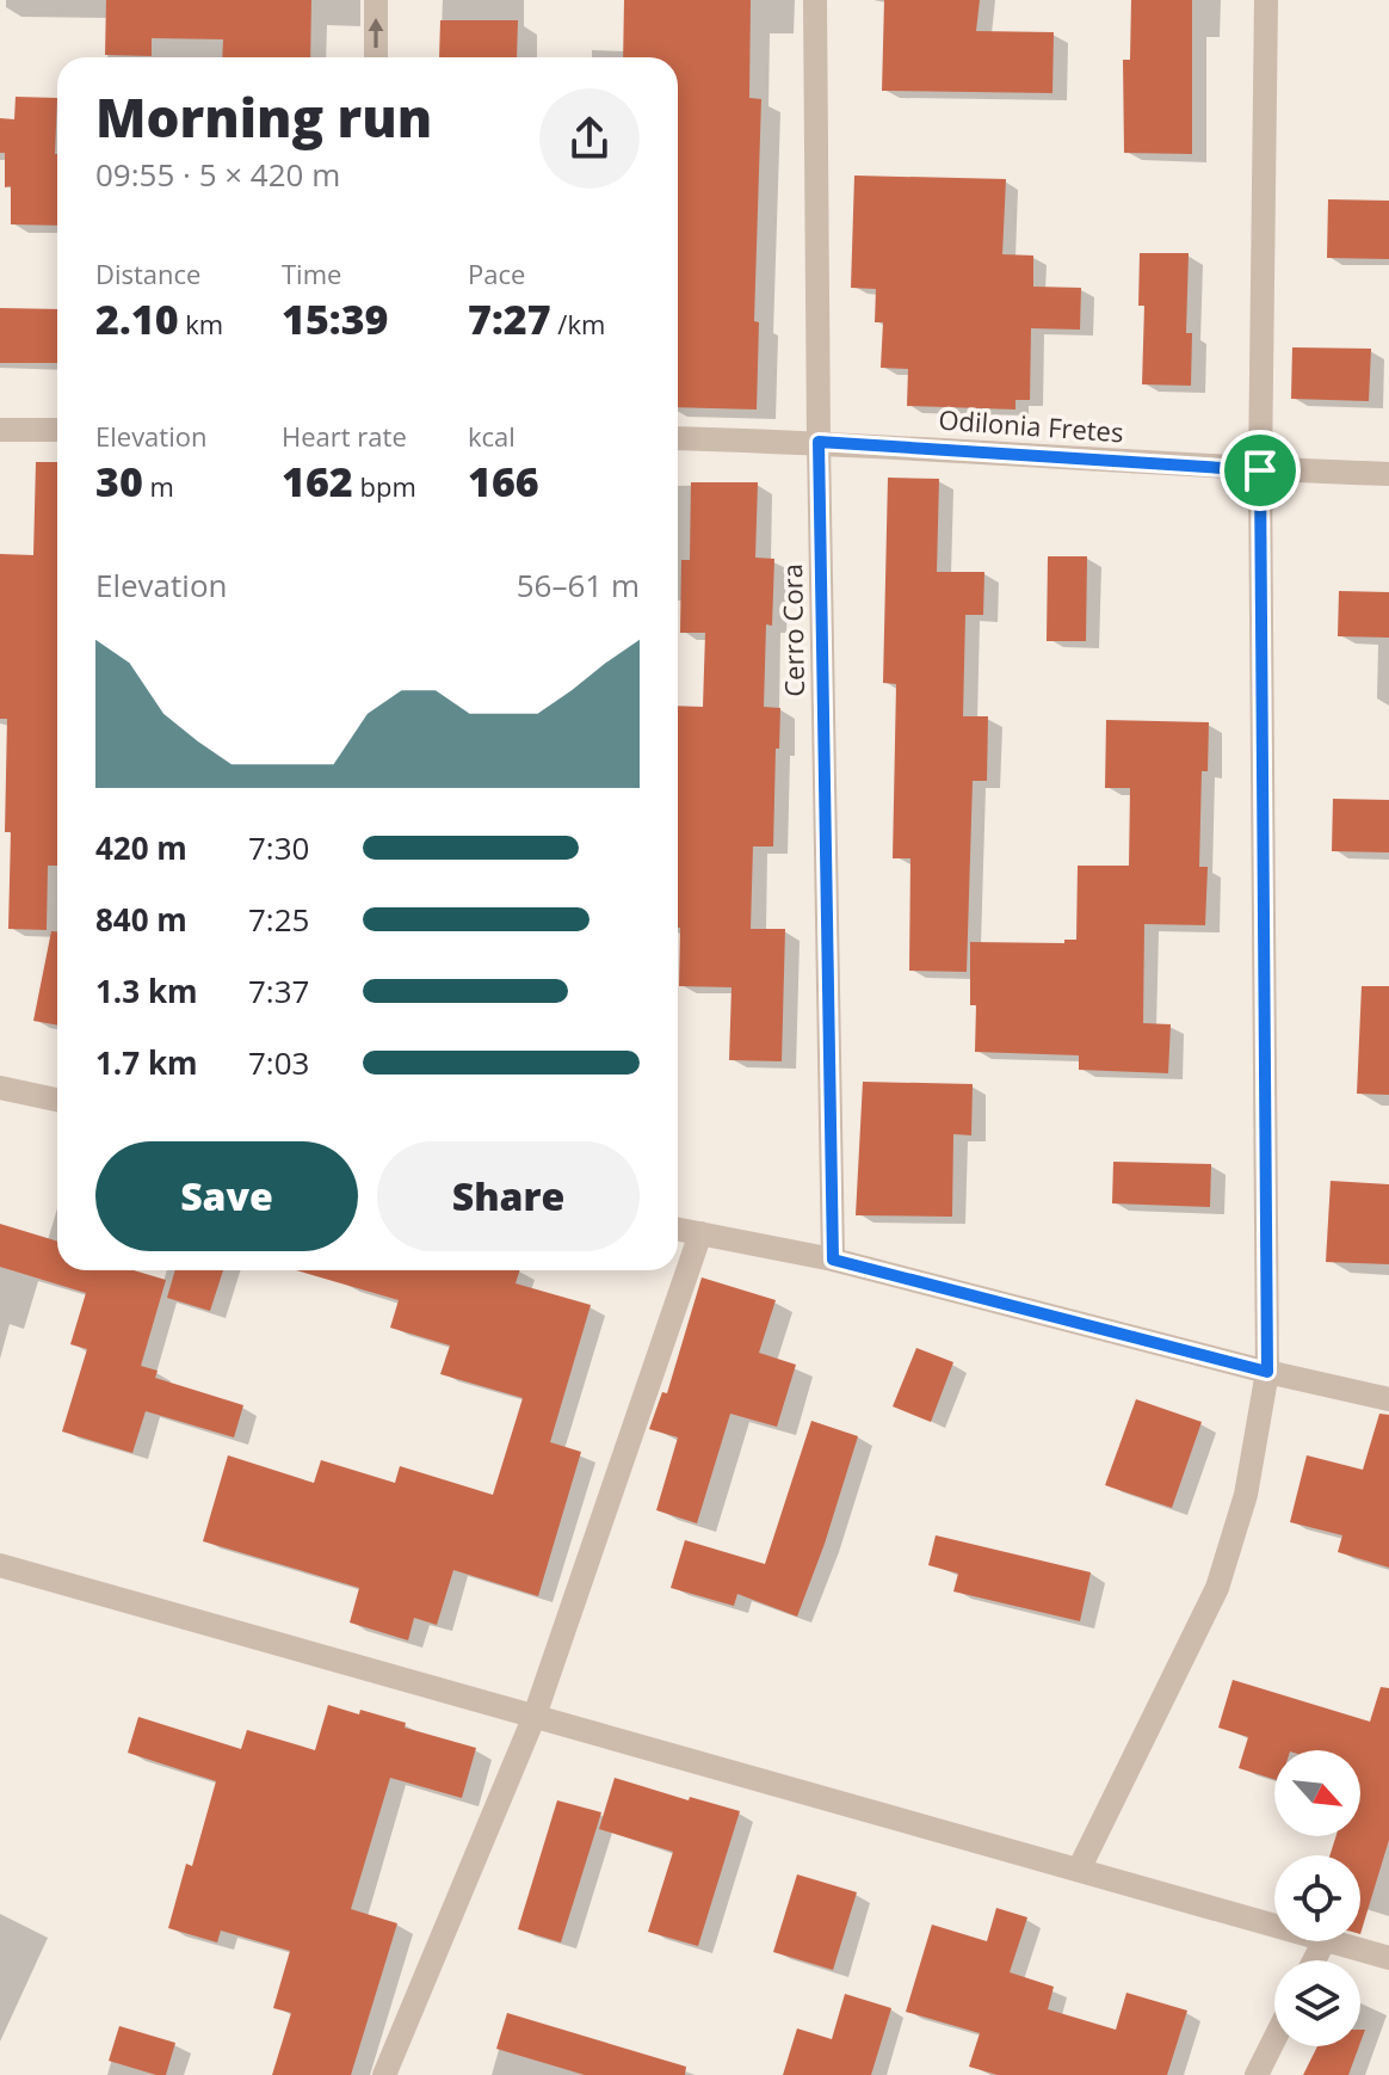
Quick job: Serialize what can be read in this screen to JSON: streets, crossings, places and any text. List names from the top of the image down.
{
  "streets": {
    "street": ["Odilonia Fretes", "Cerro Cora"]
  },
  "crossings": [
    ["Odilonia Fretes", "Cerro Cora"]
  ],
  "north": "bottom right",
  "page": {
    "heading": ["Morning run", "09:55 · 5 × 420 m"],
    "stats": [
      ["Distance", "2.10 km"],
      ["Time", "15:39"],
      ["Pace", "7:27 /km"],
      ["Elevation", "30 m"],
      ["Heart rate", "162 bpm"],
      ["kcal", "166"]
    ],
    "chart": ["Elevation", "56–61 m"],
    "list": [
      {
        "name": "420 m",
        "note": "7:30"
      },
      {
        "name": "840 m",
        "note": "7:25"
      },
      {
        "name": "1.3 km",
        "note": "7:37"
      },
      {
        "name": "1.7 km",
        "note": "7:03"
      }
    ],
    "buttons": ["Save", "Share"]
  }
}
